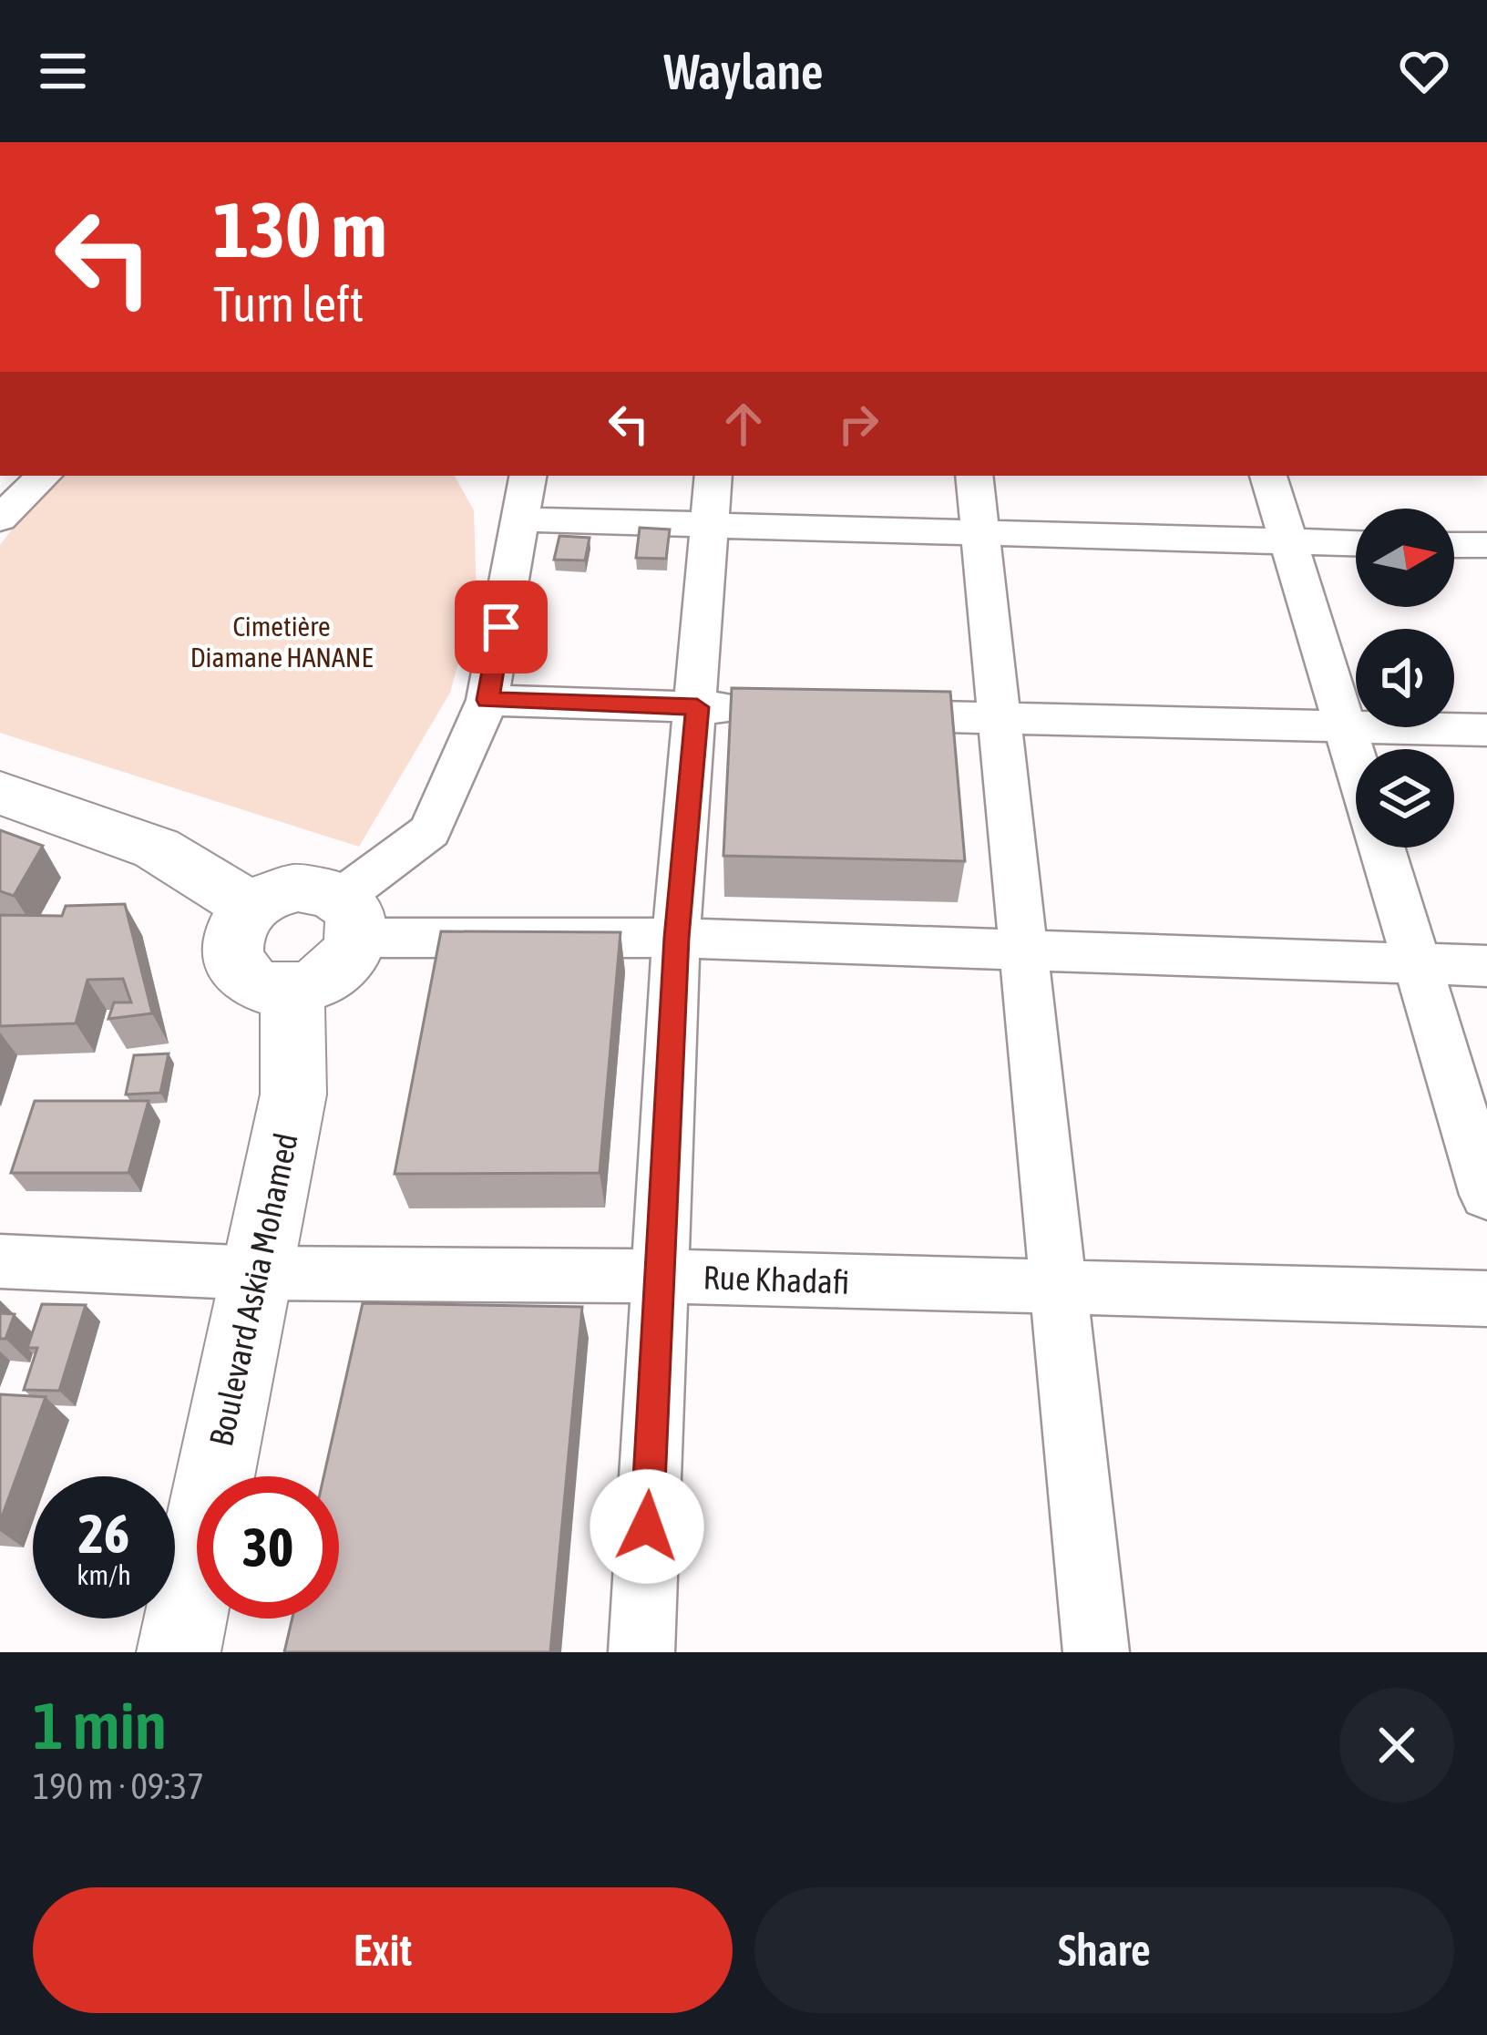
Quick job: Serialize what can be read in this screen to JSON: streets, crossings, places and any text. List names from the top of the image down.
{
  "streets": {
    "street": ["Rue Khadafi", "Boulevard Askia Mohamed"]
  },
  "crossings": [
    ["Rue Khadafi", "Boulevard Askia Mohamed"]
  ],
  "parks": ["Cimetière Diamane HANANE"],
  "north": "right",
  "page": {
    "header": "Waylane",
    "turn": ["130 m", "Turn left"],
    "speed": "26 km/h",
    "limit": "30",
    "heading": ["1 min", "190 m · 09:37"],
    "buttons": ["Exit", "Share"]
  }
}
